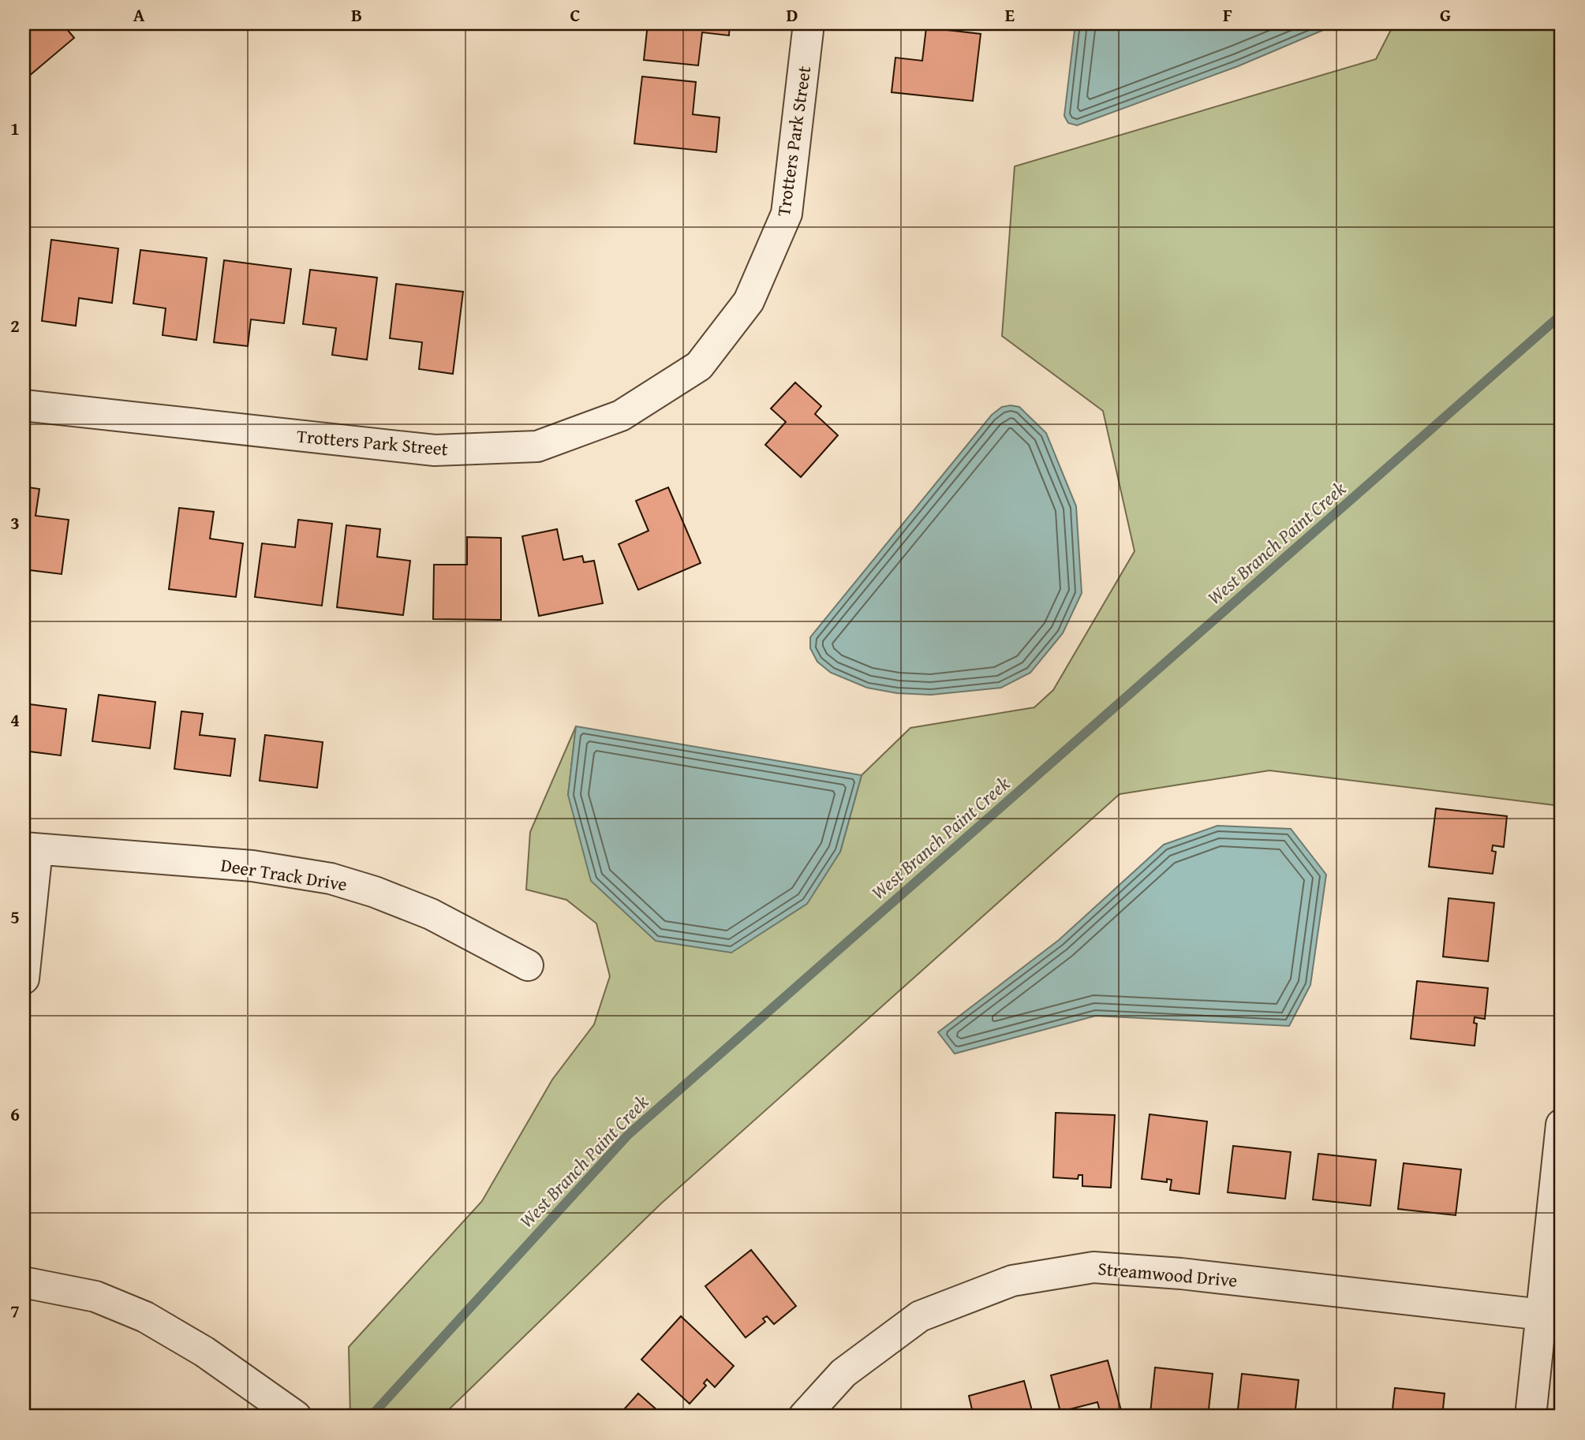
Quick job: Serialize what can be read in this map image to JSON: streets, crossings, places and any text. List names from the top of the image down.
{
  "streets": {
    "street": ["Trotters Park Street", "Deer Track Drive", "Streamwood Drive"]
  },
  "water": ["West Branch Paint Creek"],
  "grid": {
    "columns": [
      "A",
      "B",
      "C",
      "D",
      "E",
      "F",
      "G"
    ],
    "rows": [
      "1",
      "2",
      "3",
      "4",
      "5",
      "6",
      "7"
    ]
  }
}
